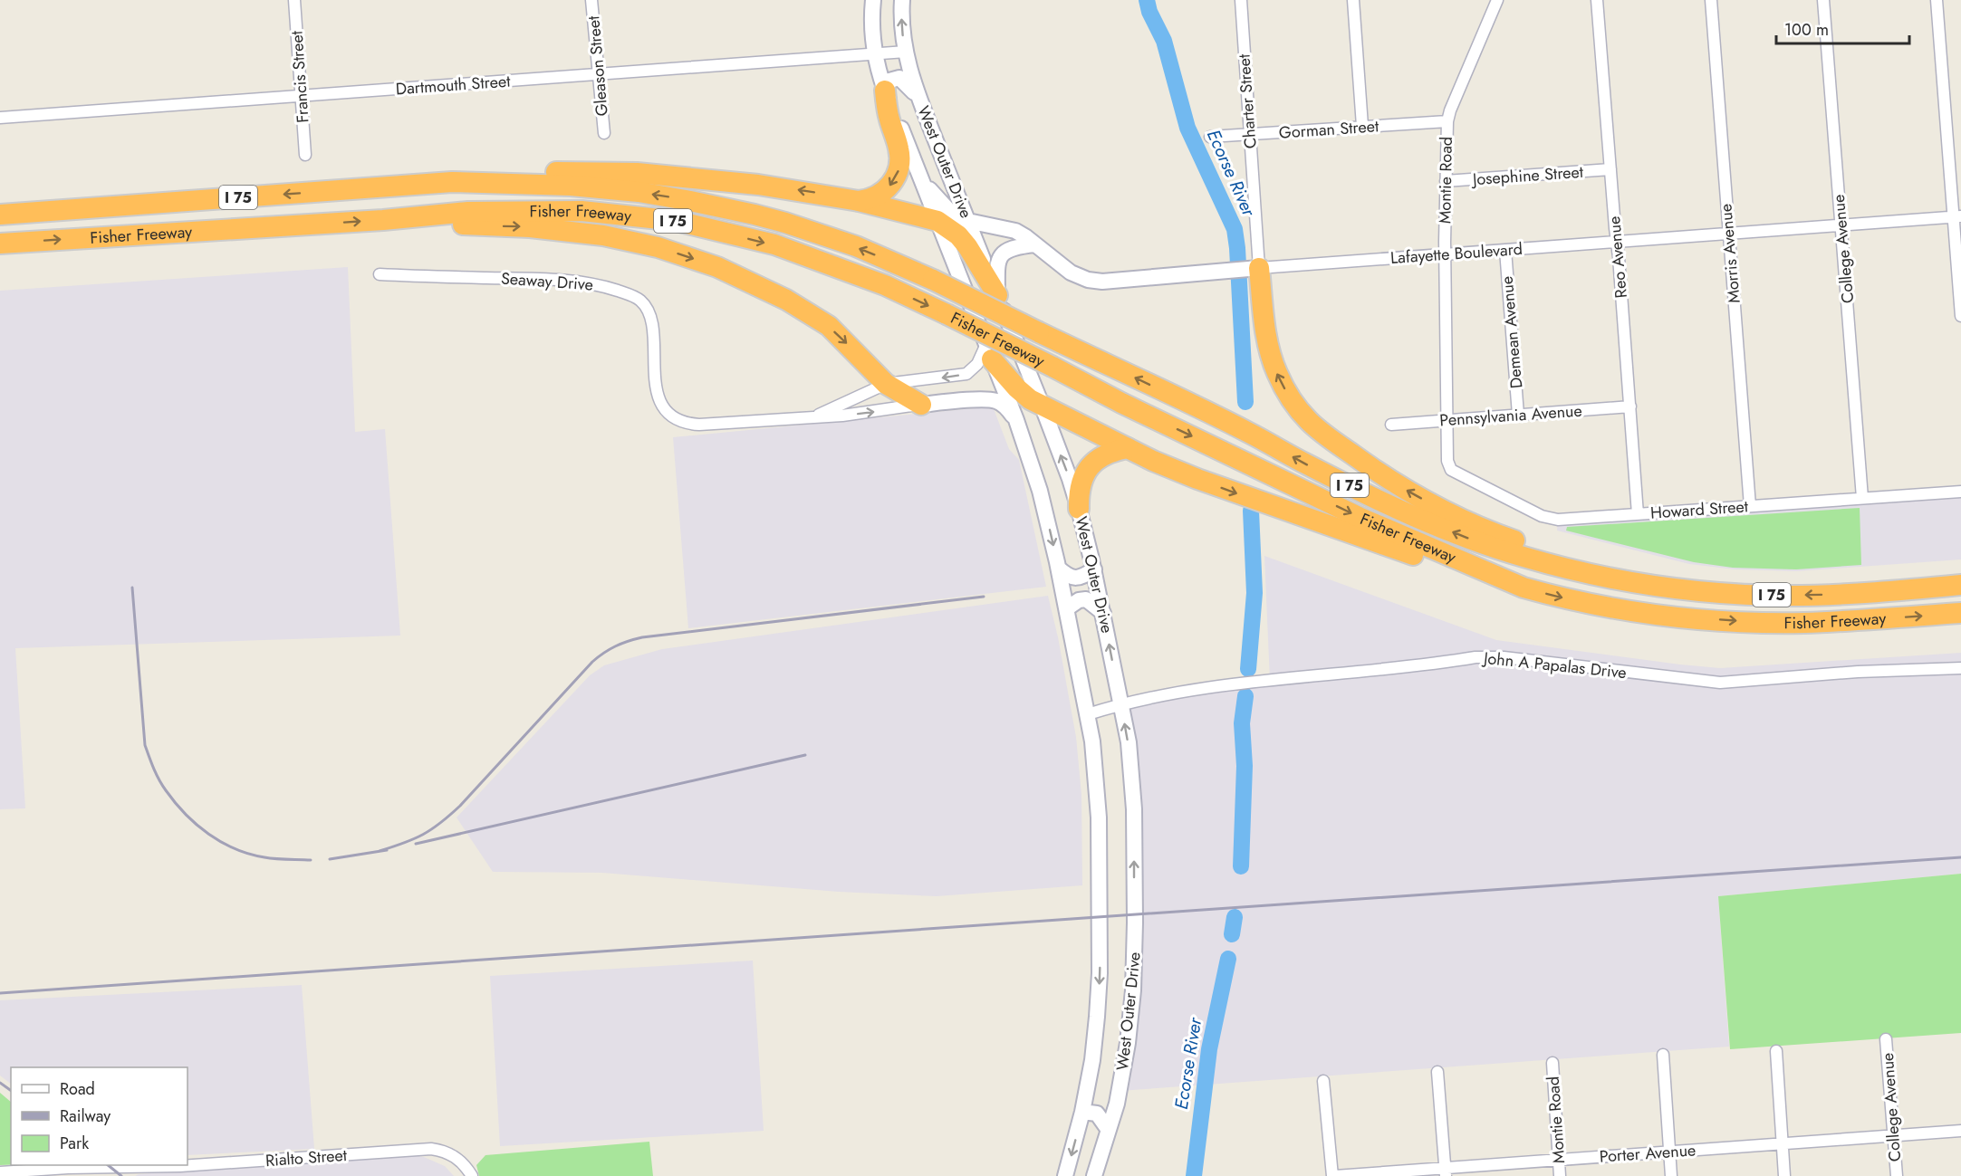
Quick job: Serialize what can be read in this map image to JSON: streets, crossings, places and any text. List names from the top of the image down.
{
  "streets": {
    "highway": ["I 75", "Fisher Freeway"],
    "main road": ["West Outer Drive", "Lafayette Boulevard"],
    "street": [
      "Gleason Street",
      "Francis Street",
      "Dartmouth Street",
      "Charter Street",
      "Gorman Street",
      "Josephine Street",
      "Montie Road",
      "College Avenue",
      "Morris Avenue",
      "Reo Avenue",
      "Seaway Drive",
      "Demean Avenue",
      "Pennsylvania Avenue",
      "Howard Street",
      "John A Papalas Drive",
      "Porter Avenue",
      "Rialto Street"
    ]
  },
  "crossings": [
    ["Gleason Street", "Dartmouth Street"],
    ["Francis Street", "Dartmouth Street"],
    ["Dartmouth Street", "West Outer Drive"],
    ["Charter Street", "Gorman Street"],
    ["Charter Street", "Lafayette Boulevard"],
    ["Gorman Street", "Montie Road"],
    ["West Outer Drive", "Lafayette Boulevard"],
    ["West Outer Drive", "Seaway Drive"],
    ["West Outer Drive", "John A Papalas Drive"],
    ["Josephine Street", "Montie Road"],
    ["Josephine Street", "Reo Avenue"],
    ["Montie Road", "Lafayette Boulevard"],
    ["Montie Road", "Pennsylvania Avenue"],
    ["Montie Road", "Howard Street"],
    ["Montie Road", "Porter Avenue"],
    ["College Avenue", "Lafayette Boulevard"],
    ["College Avenue", "Howard Street"],
    ["College Avenue", "Porter Avenue"],
    ["Lafayette Boulevard", "Morris Avenue"],
    ["Lafayette Boulevard", "Reo Avenue"],
    ["Lafayette Boulevard", "Demean Avenue"],
    ["Morris Avenue", "Howard Street"],
    ["Reo Avenue", "Pennsylvania Avenue"],
    ["Reo Avenue", "Howard Street"],
    ["Demean Avenue", "Pennsylvania Avenue"]
  ],
  "water": ["Ecorse River"],
  "legend": ["Road", "Railway", "Park"],
  "scale_bar": "100 m"
}
